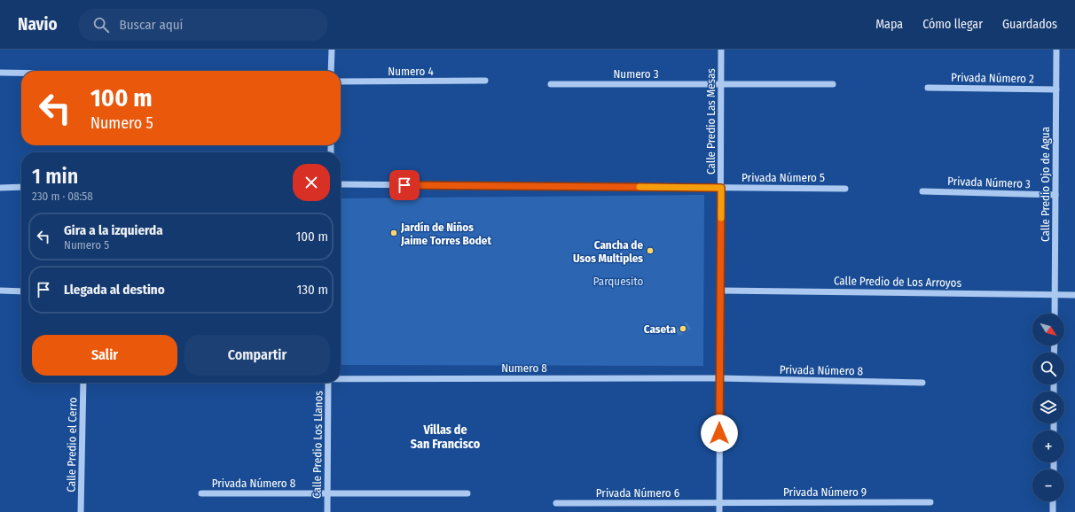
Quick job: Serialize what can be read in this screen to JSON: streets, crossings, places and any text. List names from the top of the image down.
{
  "streets": {
    "street": [
      "Numero 4",
      "Numero 3",
      "Privada Número 2",
      "Calle Predio Las Mesas",
      "Privada Número 5",
      "Privada Número 3",
      "Calle Predio Ojo de Agua",
      "Calle Predio de Los Arroyos",
      "Numero 8",
      "Privada Número 8",
      "Calle Predio el Cerro",
      "Calle Predio Los Llanos",
      "Privada Número 9",
      "Privada Número 6"
    ]
  },
  "crossings": [
    ["Numero 3", "Calle Predio Las Mesas"],
    ["Privada Número 2", "Calle Predio Ojo de Agua"],
    ["Calle Predio Las Mesas", "Privada Número 5"],
    ["Calle Predio Las Mesas", "Calle Predio de Los Arroyos"],
    ["Calle Predio Las Mesas", "Numero 8"],
    ["Calle Predio Las Mesas", "Privada Número 8"],
    ["Calle Predio Las Mesas", "Privada Número 9"],
    ["Calle Predio Las Mesas", "Privada Número 6"],
    ["Privada Número 3", "Calle Predio Ojo de Agua"],
    ["Calle Predio Ojo de Agua", "Calle Predio de Los Arroyos"],
    ["Numero 8", "Privada Número 8"],
    ["Privada Número 8", "Calle Predio Los Llanos"],
    ["Privada Número 9", "Privada Número 6"]
  ],
  "districts": ["Villas de San Francisco"],
  "parks": ["Parquesito"],
  "places": ["Jardín de Niños Jaime Torres Bodet", "Cancha de Usos Multiples", "Caseta"],
  "north": "bottom right",
  "page": {
    "header": "Navio",
    "search": "Buscar aquí",
    "nav": ["Mapa", "Cómo llegar", "Guardados"],
    "turn": ["100 m", "Numero 5"],
    "heading": ["1 min", "230 m · 08:58"],
    "list": [
      {
        "name": "Gira a la izquierda",
        "note": "Numero 5",
        "value": "100 m"
      },
      {
        "name": "Llegada al destino",
        "value": "130 m"
      }
    ],
    "map_buttons": ["+", "−"],
    "buttons": ["Salir", "Compartir"]
  }
}
